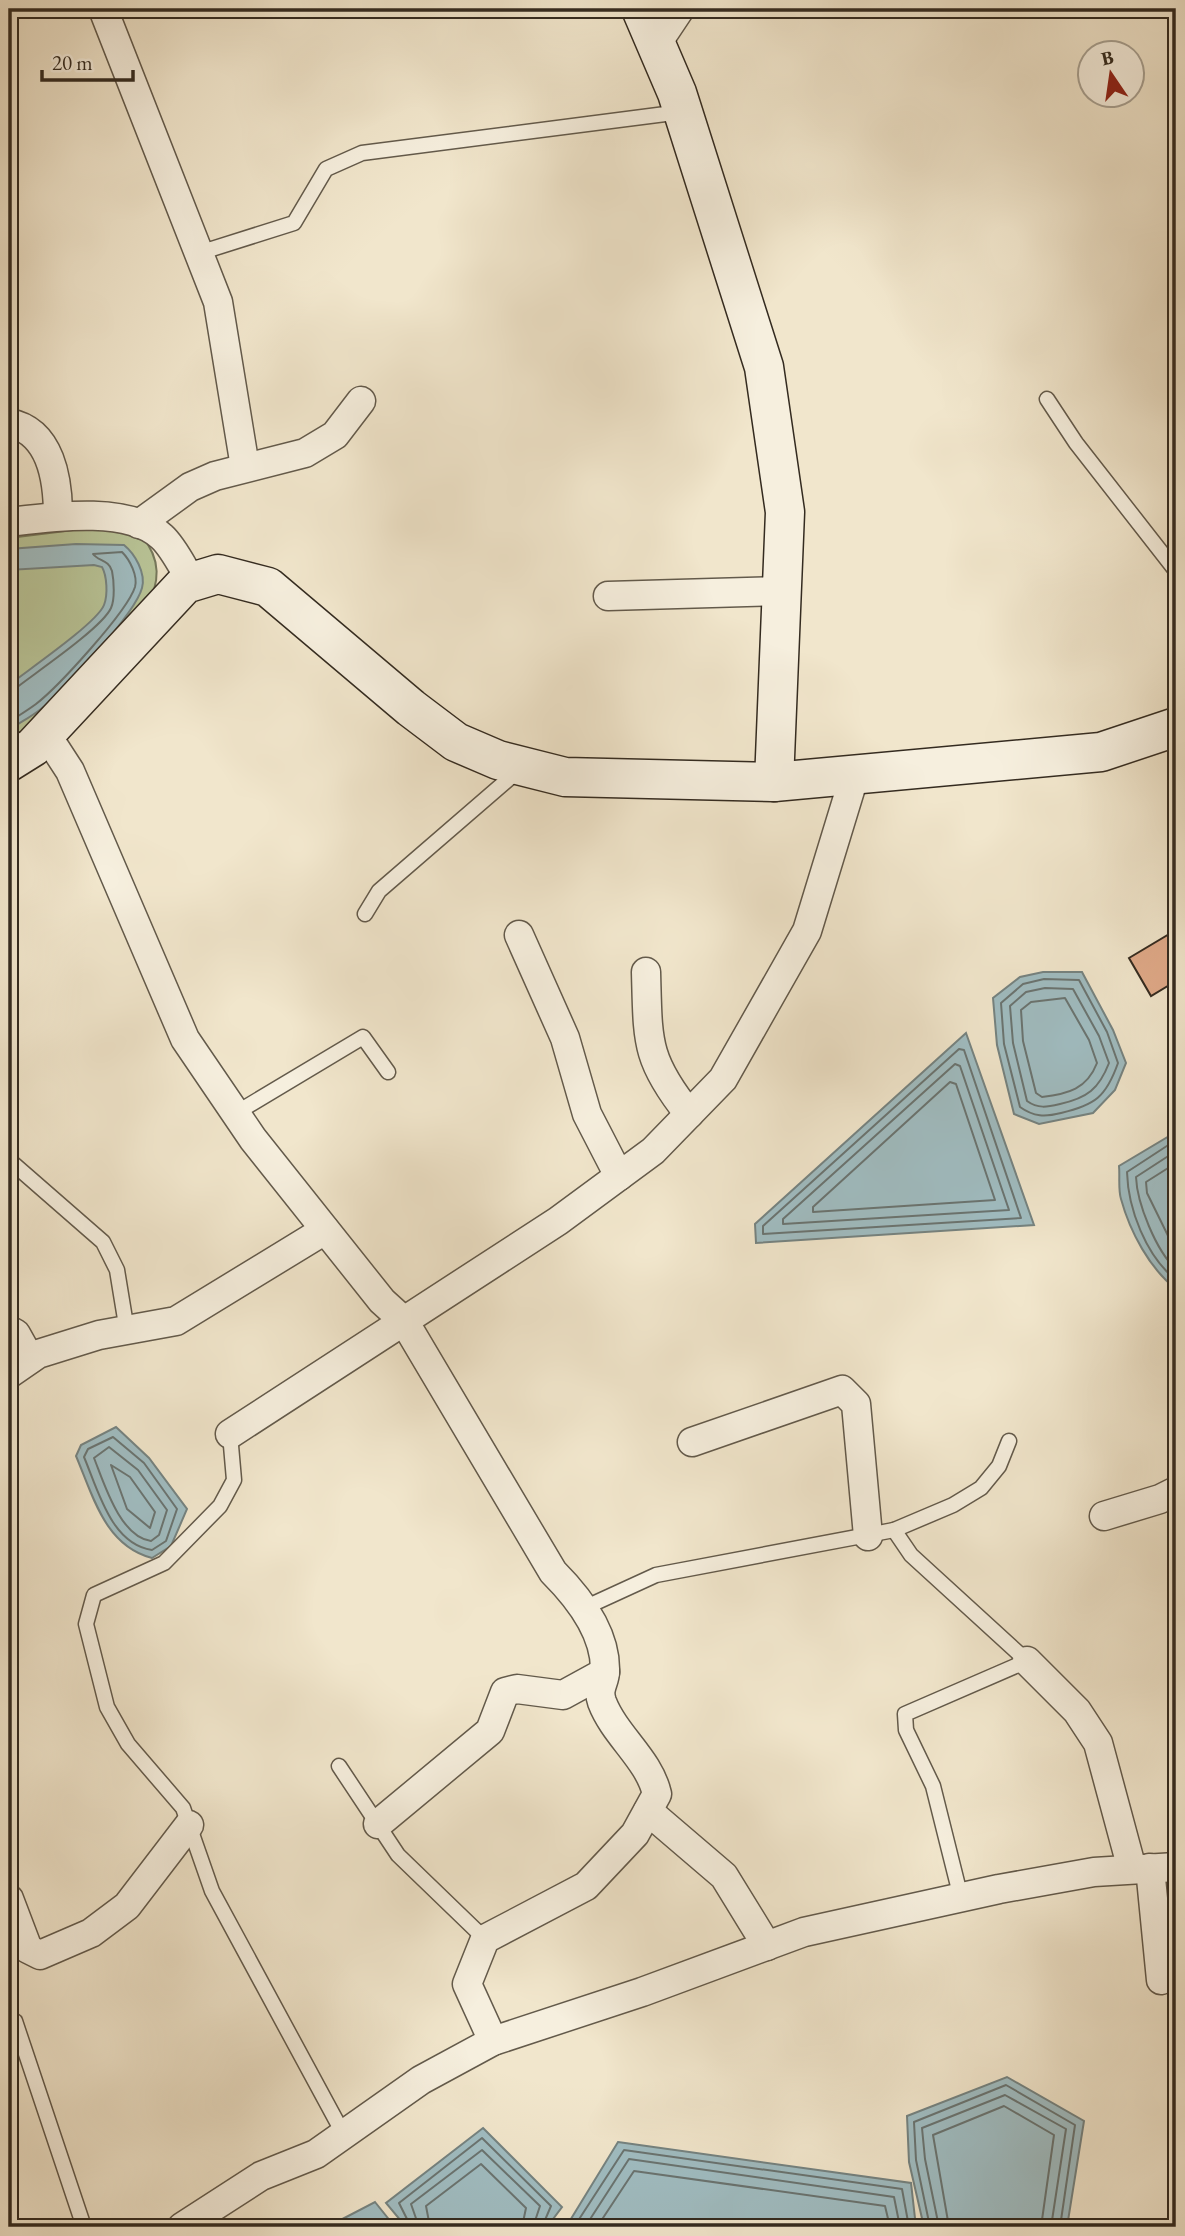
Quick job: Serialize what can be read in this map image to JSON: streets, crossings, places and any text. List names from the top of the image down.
{
  "scale_bar": "20 m",
  "north": "top"
}
